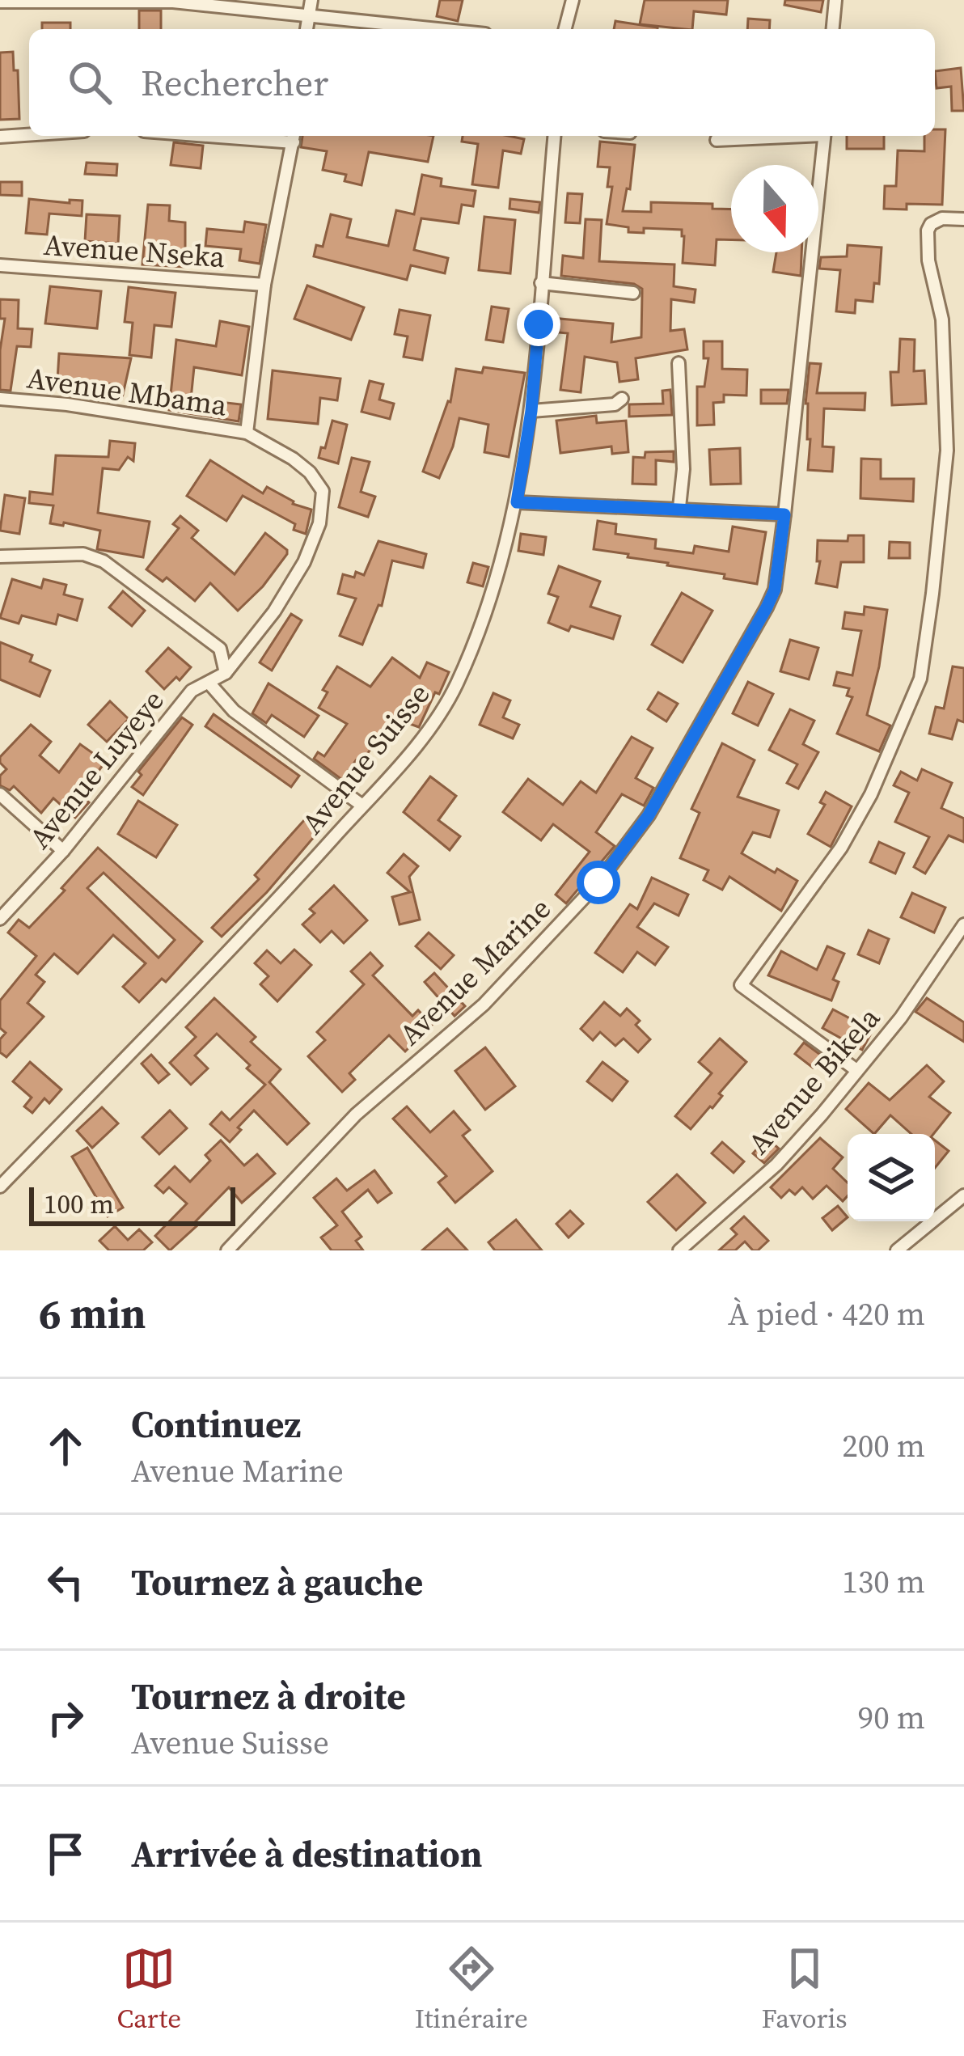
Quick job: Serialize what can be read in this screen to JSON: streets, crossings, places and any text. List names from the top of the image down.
{
  "streets": {
    "street": [
      "Avenue Nseka",
      "Avenue Mbama",
      "Avenue Suisse",
      "Avenue Luyeye",
      "Avenue Marine",
      "Avenue Bikela"
    ]
  },
  "crossings": [
    ["Avenue Mbama", "Avenue Luyeye"]
  ],
  "scale_bar": "100 m",
  "north": "bottom",
  "page": {
    "search": "Rechercher",
    "scale": "100 m",
    "heading": ["6 min", "À pied · 420 m"],
    "list": [
      ["Continuez", "Avenue Marine", "200 m"],
      ["Tournez à gauche", "130 m"],
      ["Tournez à droite", "Avenue Suisse", "90 m"],
      "Arrivée à destination"
    ],
    "nav": ["Carte", "Itinéraire", "Favoris"]
  }
}
